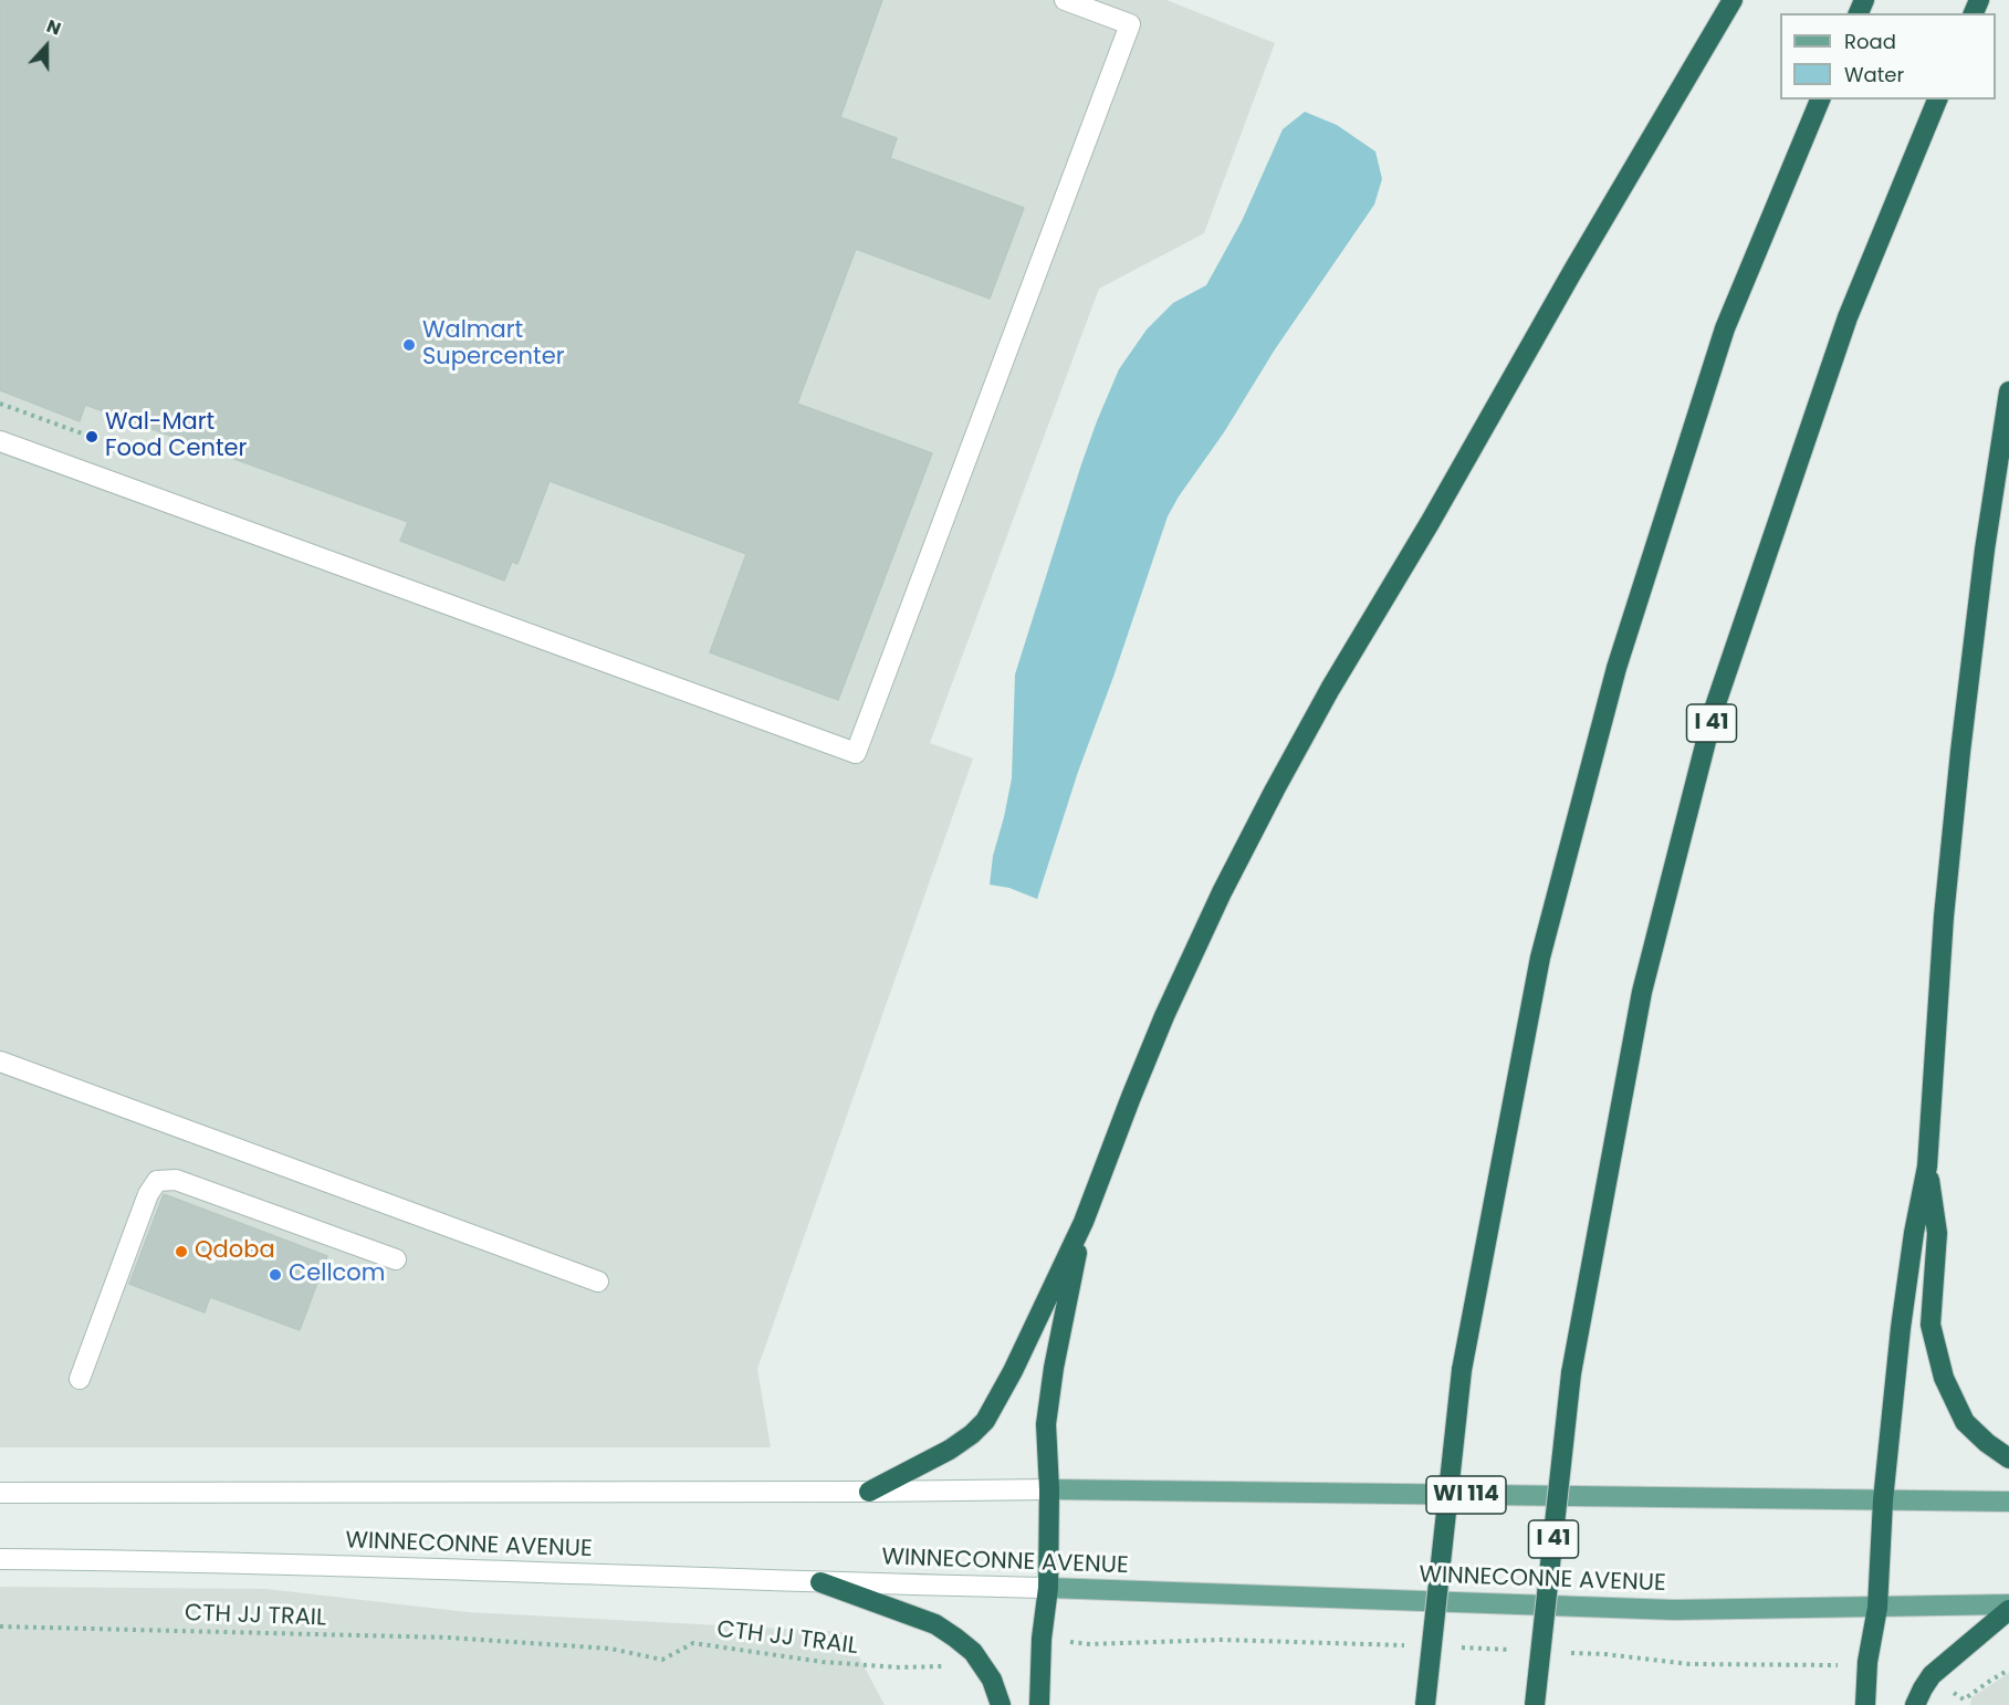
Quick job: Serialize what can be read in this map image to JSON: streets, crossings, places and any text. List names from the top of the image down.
{
  "streets": {
    "highway": ["I 41"],
    "main road": ["WI 114", "WINNECONNE AVENUE"],
    "path": ["CTH JJ TRAIL"]
  },
  "places": [
    "Walmart Supercenter",
    "Wal-Mart Food Center",
    "Qdoba",
    "Cellcom"
  ],
  "legend": ["Road", "Water"],
  "north": "top"
}
